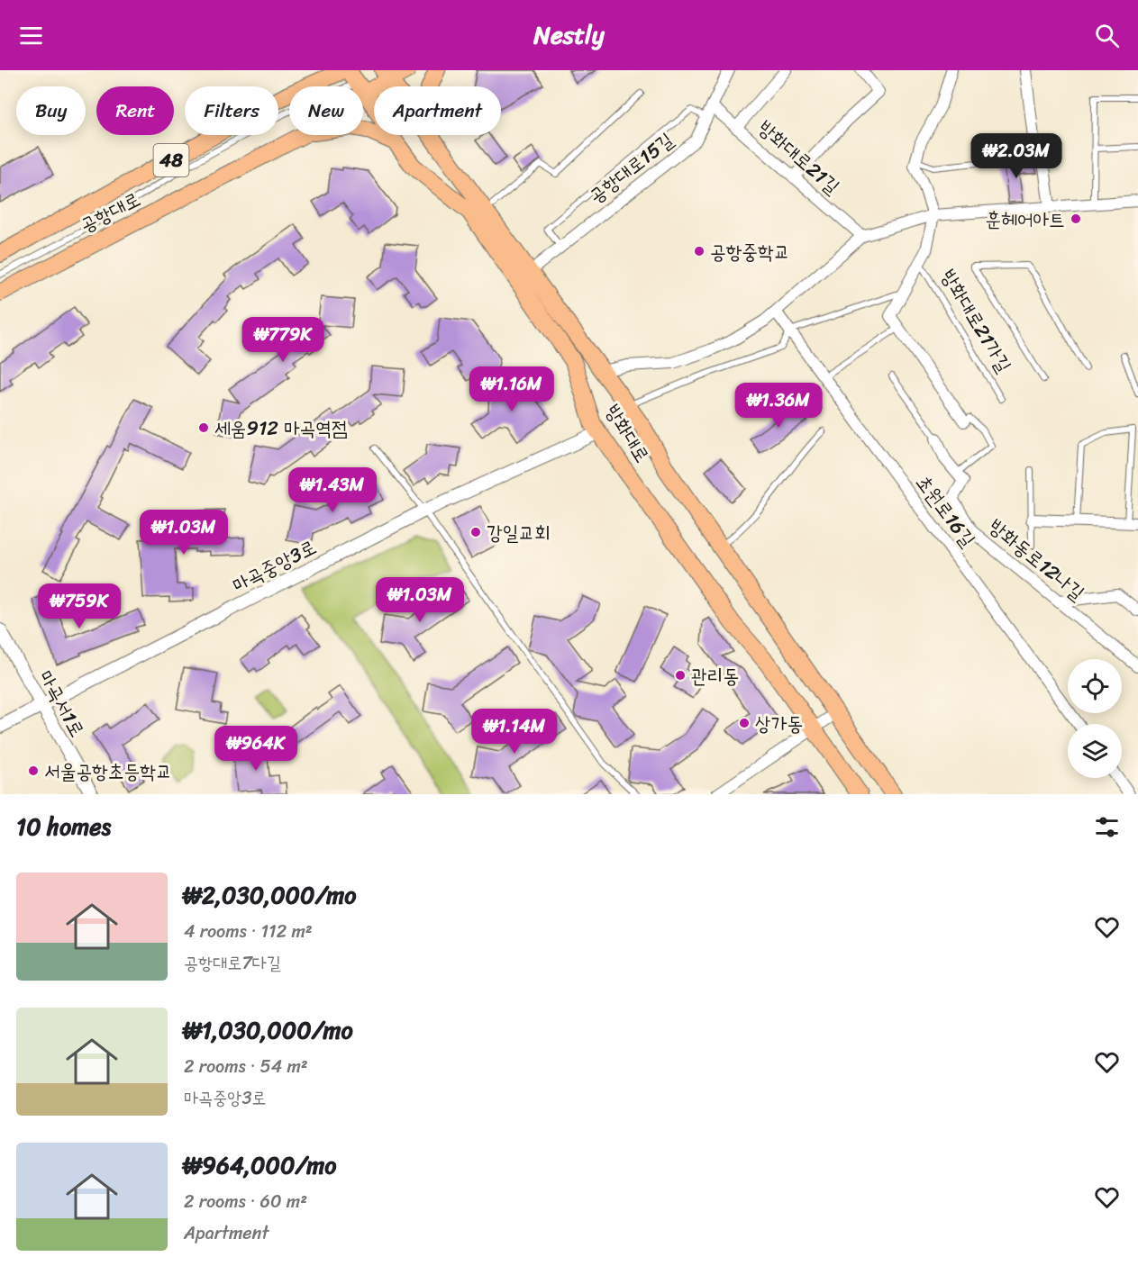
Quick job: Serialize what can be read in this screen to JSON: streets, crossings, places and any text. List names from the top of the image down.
{
  "streets": {
    "main road": ["48", "공항대로", "방화대로"],
    "street": [
      "방화대로21길",
      "공항대로15길",
      "방화대로21가길",
      "초원로16길",
      "방화동로12나길",
      "마곡중앙3로",
      "마곡서1로"
    ]
  },
  "crossings": [
    ["방화대로21길", "공항대로15길"],
    ["공항대로15길", "방화대로"],
    ["공항대로", "방화대로"],
    ["방화대로", "초원로16길"],
    ["방화대로", "마곡중앙3로"],
    ["마곡중앙3로", "마곡서1로"]
  ],
  "places": [
    "훈헤어아트",
    "공항중학교",
    "세움912 마곡역점",
    "강일교회",
    "관리동",
    "상가동",
    "서울공항초등학교"
  ],
  "page": {
    "header": "Nestly",
    "chip": [
      "Buy",
      "Rent",
      "Filters",
      "New",
      "Apartment"
    ],
    "price": [
      "₩2.03M",
      "₩779K",
      "₩1.16M",
      "₩1.36M",
      "₩1.43M",
      "₩1.03M",
      "₩1.03M",
      "₩759K",
      "₩1.14M",
      "₩964K"
    ],
    "heading": "10 homes",
    "list": [
      {
        "name": "₩2,030,000/mo",
        "note": "4 rooms · 112 m² · 공항대로7다길"
      },
      {
        "name": "₩1,030,000/mo",
        "note": "2 rooms · 54 m² · 마곡중앙3로"
      },
      {
        "name": "₩964,000/mo",
        "note": "2 rooms · 60 m² · Apartment"
      }
    ]
  }
}
